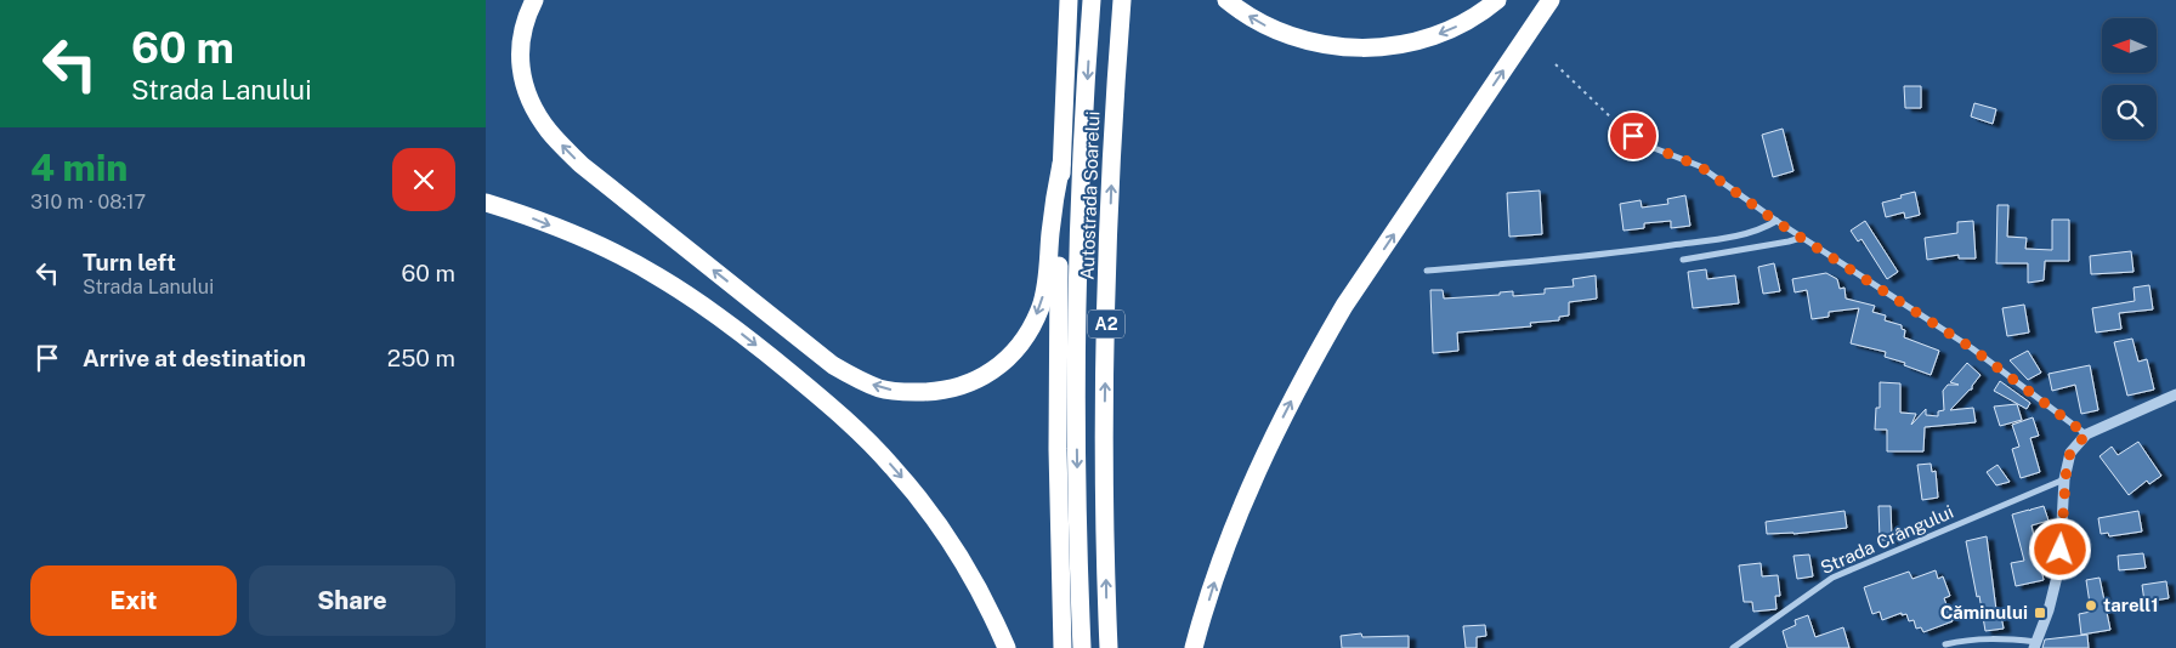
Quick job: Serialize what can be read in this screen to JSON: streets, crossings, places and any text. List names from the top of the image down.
{
  "streets": {
    "highway": ["Autostrada Soarelui", "A2"],
    "street": ["Strada Crângului"]
  },
  "places": {
    "other": ["tarell1"],
    "transit": ["Căminului"]
  },
  "north": "left",
  "page": {
    "turn": ["60 m", "Strada Lanului"],
    "heading": ["4 min", "310 m · 08:17"],
    "list": [
      {
        "name": "Turn left",
        "note": "Strada Lanului",
        "value": "60 m"
      },
      {
        "name": "Arrive at destination",
        "value": "250 m"
      }
    ],
    "buttons": ["Exit", "Share"]
  }
}
